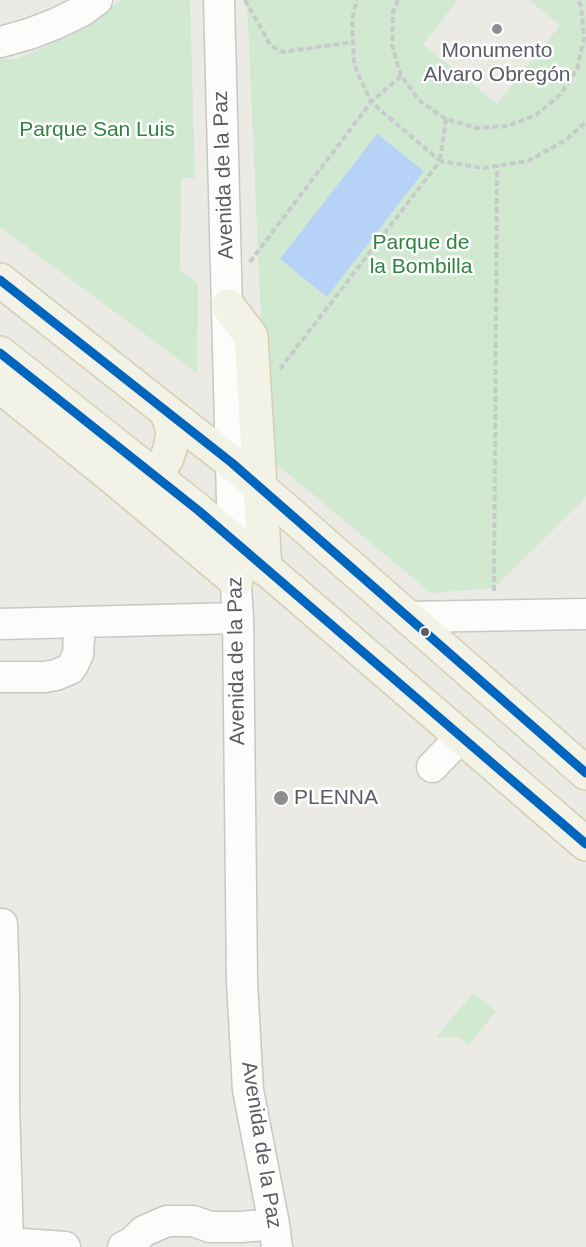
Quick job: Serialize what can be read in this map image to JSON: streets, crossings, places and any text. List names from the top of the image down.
{
  "streets": {
    "street": ["Avenida de la Paz"]
  },
  "parks": ["Parque San Luis", "Parque de la Bombilla"],
  "places": ["Monumento Alvaro Obregón", "PLENNA"]
}
